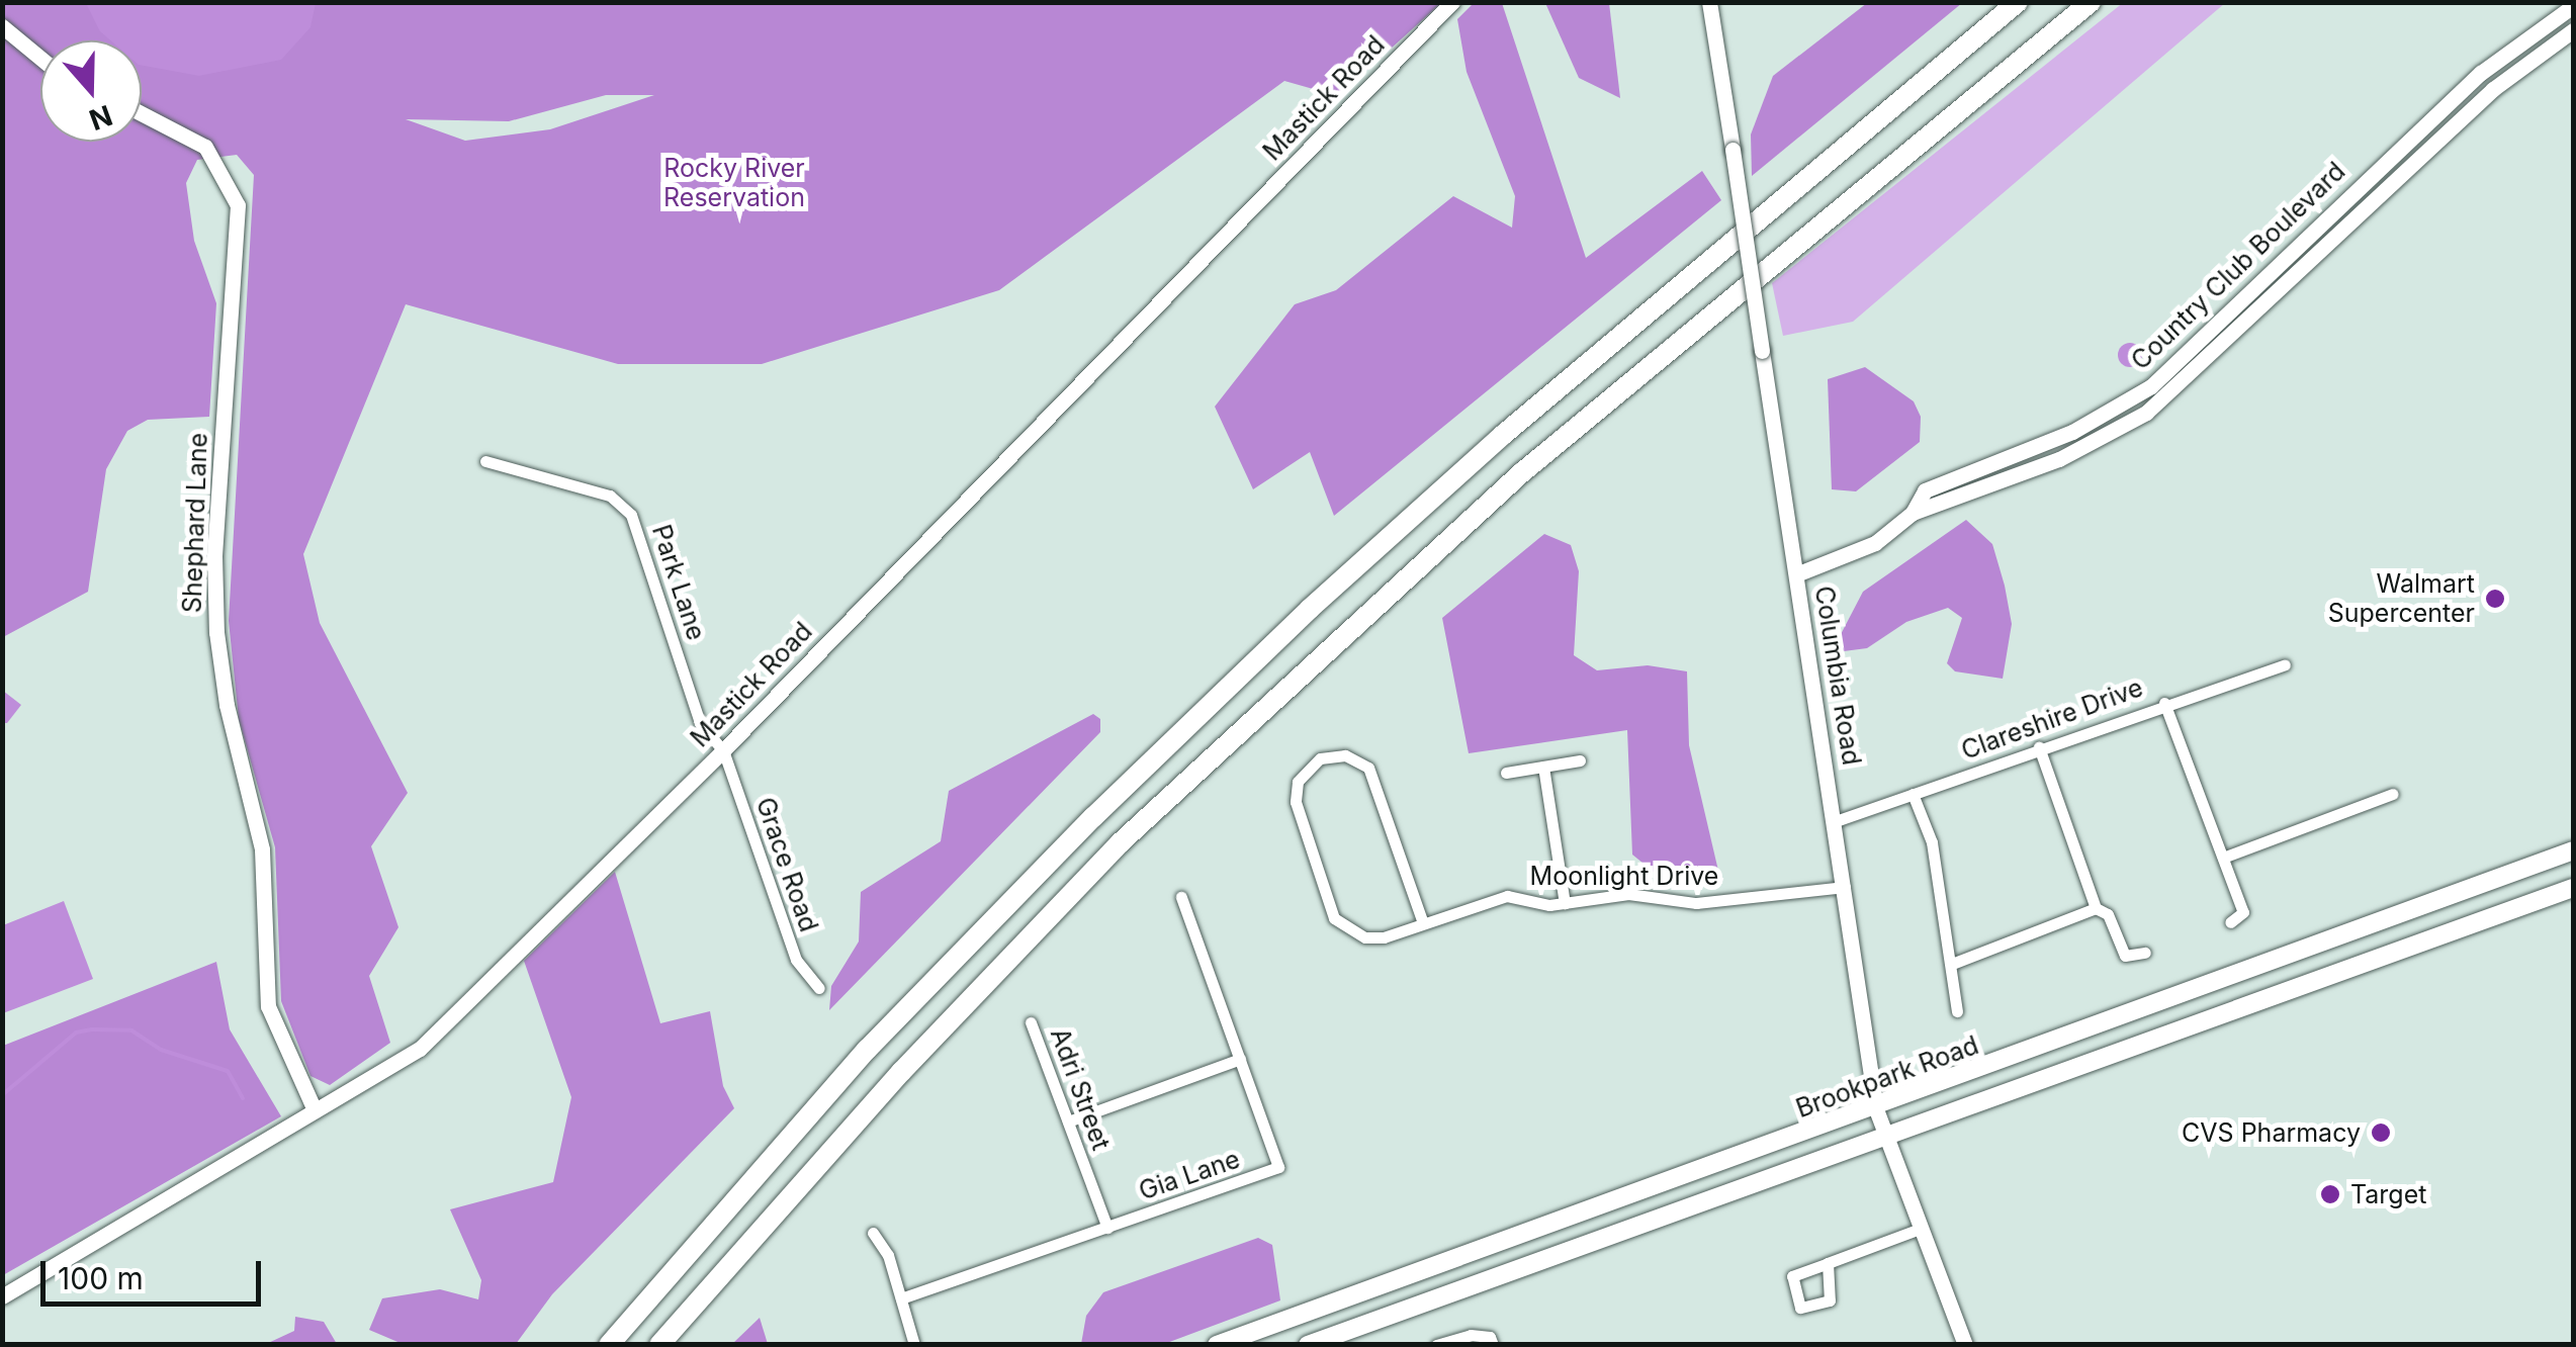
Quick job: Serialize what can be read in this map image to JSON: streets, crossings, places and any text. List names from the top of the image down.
{
  "streets": {
    "main road": ["Brookpark Road"],
    "street": [
      "Mastick Road",
      "Country Club Boulevard",
      "Shephard Lane",
      "Park Lane",
      "Columbia Road",
      "Clareshire Drive",
      "Grace Road",
      "Moonlight Drive",
      "Adri Street",
      "Gia Lane"
    ]
  },
  "crossings": [
    ["Mastick Road", "Shephard Lane"],
    ["Mastick Road", "Park Lane"],
    ["Mastick Road", "Grace Road"],
    ["Country Club Boulevard", "Columbia Road"],
    ["Park Lane", "Grace Road"],
    ["Columbia Road", "Clareshire Drive"],
    ["Columbia Road", "Moonlight Drive"],
    ["Columbia Road", "Brookpark Road"],
    ["Adri Street", "Gia Lane"]
  ],
  "parks": ["Rocky River Reservation"],
  "places": ["Walmart Supercenter", "CVS Pharmacy", "Target"],
  "scale_bar": "100 m",
  "north": "bottom"
}
